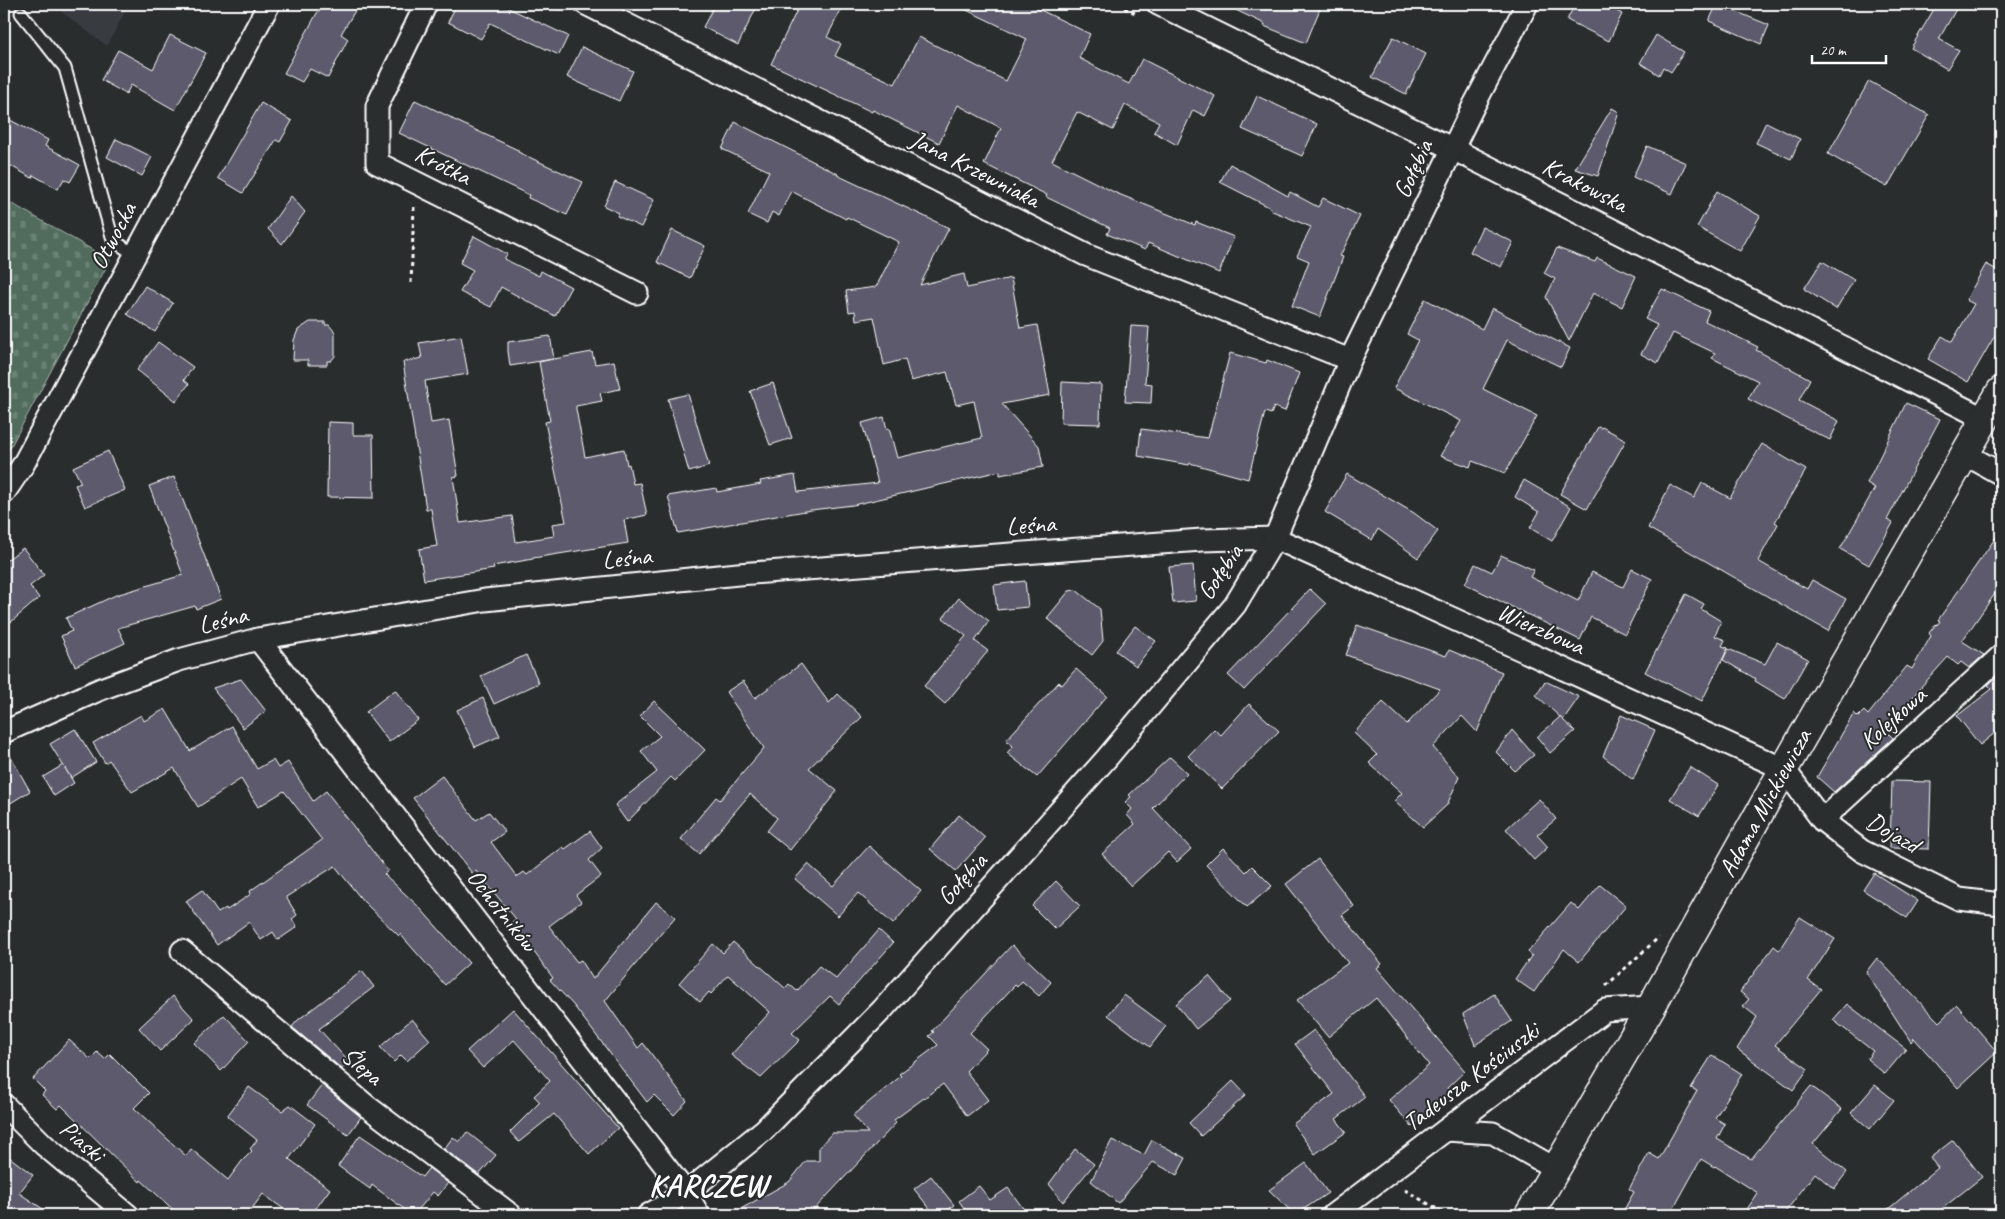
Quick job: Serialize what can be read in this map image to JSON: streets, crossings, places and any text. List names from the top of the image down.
{
  "streets": {
    "main road": ["Adama Mickiewicza"],
    "street": [
      "Krótka",
      "Jana Krzewniaka",
      "Gołębia",
      "Krakowska",
      "Otwocka",
      "Leśna",
      "Wierzbowa",
      "Kolejkowa",
      "Dojazd",
      "Ochotników",
      "Ślepa",
      "Tadeusza Kościuszki",
      "Piaski"
    ]
  },
  "crossings": [
    ["Jana Krzewniaka", "Gołębia"],
    ["Gołębia", "Krakowska"],
    ["Gołębia", "Leśna"],
    ["Gołębia", "Wierzbowa"],
    ["Gołębia", "Ochotników"],
    ["Krakowska", "Adama Mickiewicza"],
    ["Leśna", "Wierzbowa"],
    ["Leśna", "Ochotników"],
    ["Wierzbowa", "Adama Mickiewicza"],
    ["Wierzbowa", "Dojazd"],
    ["Kolejkowa", "Dojazd"],
    ["Adama Mickiewicza", "Dojazd"],
    ["Adama Mickiewicza", "Tadeusza Kościuszki"]
  ],
  "districts": ["KARCZEW"],
  "scale_bar": "20 m"
}
